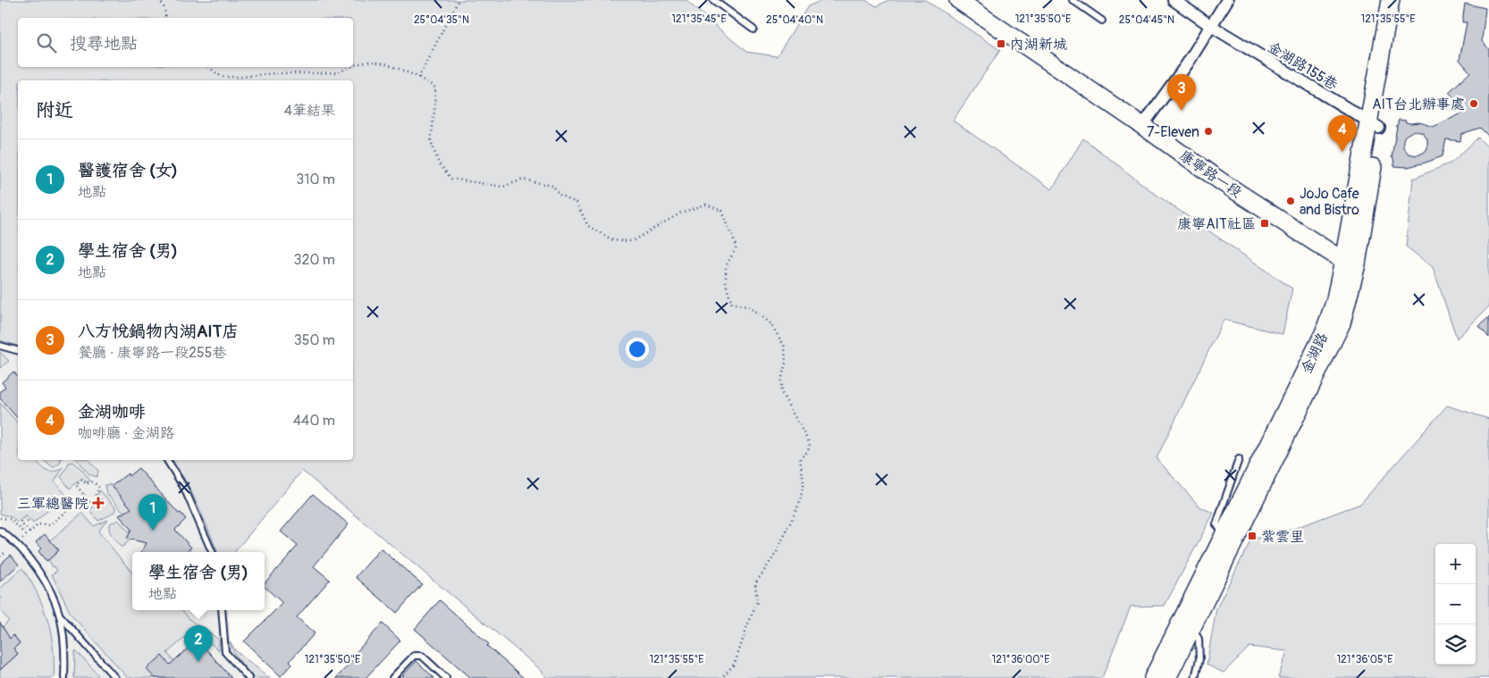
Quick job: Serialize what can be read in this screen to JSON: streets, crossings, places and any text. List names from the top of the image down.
{
  "streets": {
    "main road": ["康寧路一段", "金湖路"],
    "street": ["金湖路155巷"]
  },
  "crossings": [
    ["金湖路155巷", "金湖路"],
    ["康寧路一段", "金湖路"]
  ],
  "places": {
    "transit": ["內湖新城", "康寧AIT社區", "紫雲里"],
    "other": ["AIT台北辦事處", "7-Eleven", "JoJo Cafe and Bistro"],
    "health": ["三軍總醫院"]
  },
  "page": {
    "search": "搜尋地點",
    "pins": [
      "3",
      "4",
      "1",
      "2"
    ],
    "heading": ["附近", "4筆結果"],
    "list": [
      {
        "mark": "1",
        "name": "醫護宿舍 (女)",
        "note": "地點",
        "value": "310 m"
      },
      {
        "mark": "2",
        "name": "學生宿舍 (男)",
        "note": "地點",
        "value": "320 m"
      },
      {
        "mark": "3",
        "name": "八方悅鍋物內湖AIT店",
        "note": "餐廳 · 康寧路一段255巷",
        "value": "350 m"
      },
      {
        "mark": "4",
        "name": "金湖咖啡",
        "note": "咖啡廳 · 金湖路",
        "value": "440 m"
      }
    ],
    "map_buttons": ["+", "−"],
    "popup": ["學生宿舍 (男)", "地點"]
  },
  "coordinates": [
    "121°35'45\"E",
    "121°35'50\"E",
    "121°35'55\"E",
    "25°04'35\"N",
    "25°04'45\"N",
    "25°04'40\"N",
    "121°36'00\"E",
    "121°36'05\"E"
  ]
}
